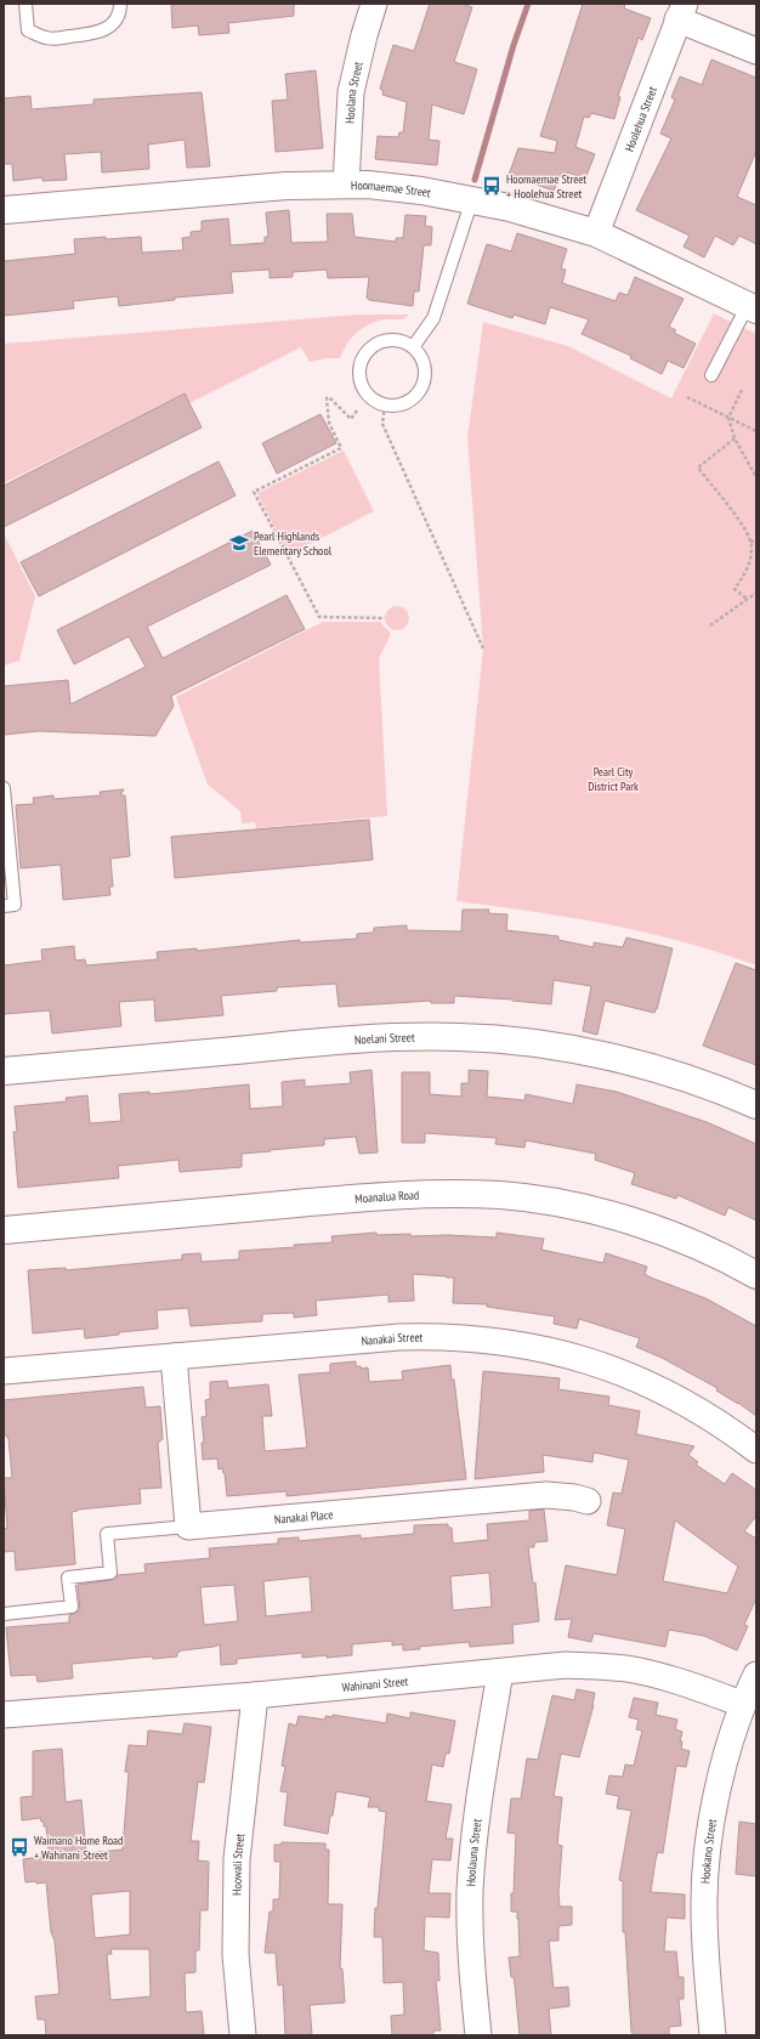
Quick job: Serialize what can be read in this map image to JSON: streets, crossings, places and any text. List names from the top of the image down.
{
  "streets": {
    "street": [
      "Hoolana Street",
      "Hoolehua Street",
      "Hoomaemae Street",
      "Noelani Street",
      "Moanalua Road",
      "Nanakai Street",
      "Nanakai Place",
      "Wahinani Street",
      "Hookano Street",
      "Hoolauna Street",
      "Hoowali Street"
    ]
  },
  "crossings": [
    ["Hoolana Street", "Hoomaemae Street"],
    ["Hoolehua Street", "Hoomaemae Street"],
    ["Wahinani Street", "Hookano Street"],
    ["Wahinani Street", "Hoolauna Street"],
    ["Wahinani Street", "Hoowali Street"]
  ],
  "parks": ["Pearl City District Park"],
  "places": {
    "bus stop": ["Hoomaemae Street + Hoolehua Street", "Waimano Home Road + Wahinani Street"],
    "school or university": ["Pearl Highlands Elementary School"]
  }
}
